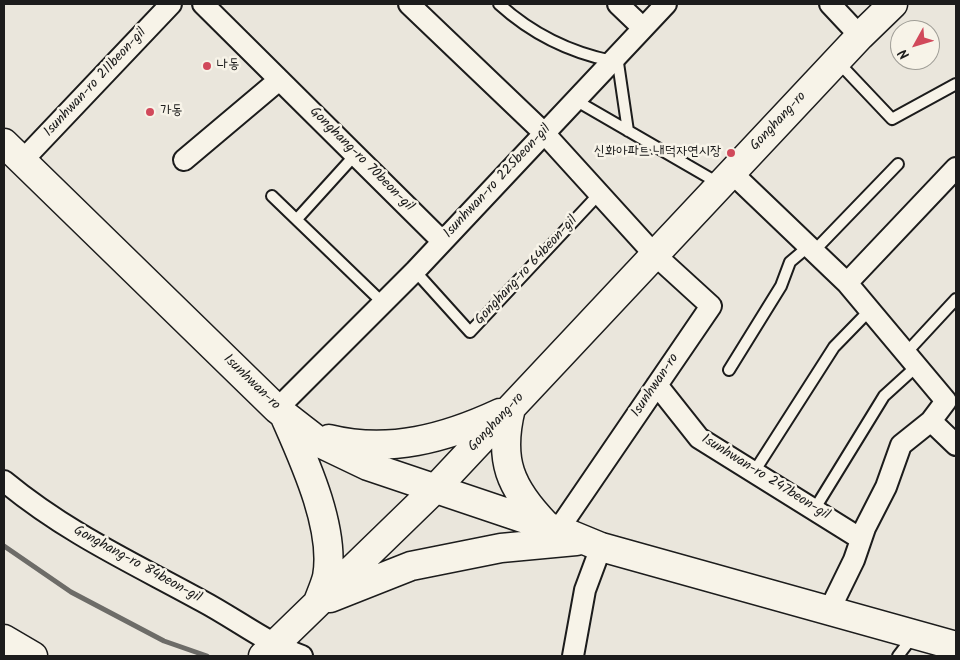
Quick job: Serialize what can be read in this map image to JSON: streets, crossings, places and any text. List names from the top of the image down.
{
  "streets": {
    "main road": ["Gonghang-ro", "1sunhwan-ro"],
    "street": [
      "1sunhwan-ro 211beon-gil",
      "Gonghang-ro 70beon-gil",
      "1sunhwan-ro 225beon-gil",
      "1sunhwan-ro 247beon-gil",
      "Gonghang-ro 84beon-gil"
    ],
    "lane": ["Gonghang-ro 64beon-gil"]
  },
  "crossings": [
    ["1sunhwan-ro 211beon-gil", "1sunhwan-ro"],
    ["Gonghang-ro", "1sunhwan-ro"],
    ["Gonghang-ro", "Gonghang-ro 84beon-gil"],
    ["Gonghang-ro 70beon-gil", "1sunhwan-ro 225beon-gil"],
    ["1sunhwan-ro 225beon-gil", "Gonghang-ro 64beon-gil"],
    ["1sunhwan-ro 225beon-gil", "1sunhwan-ro"],
    ["1sunhwan-ro", "1sunhwan-ro 247beon-gil"]
  ],
  "places": ["나동", "가동", "신화아파트.내덕자연시장"],
  "north": "bottom left"
}
